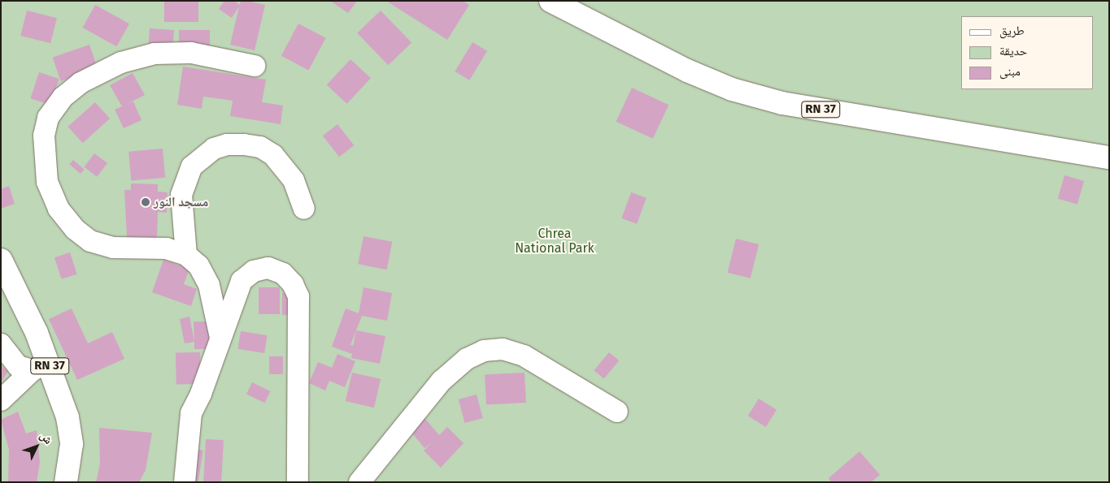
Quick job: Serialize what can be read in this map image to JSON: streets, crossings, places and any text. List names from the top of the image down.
{
  "streets": {
    "main road": ["RN 37"]
  },
  "parks": ["Chrea National Park"],
  "places": ["مسجد النور"],
  "legend": ["طريق", "حديقة", "مبنى"],
  "north": "top right"
}
